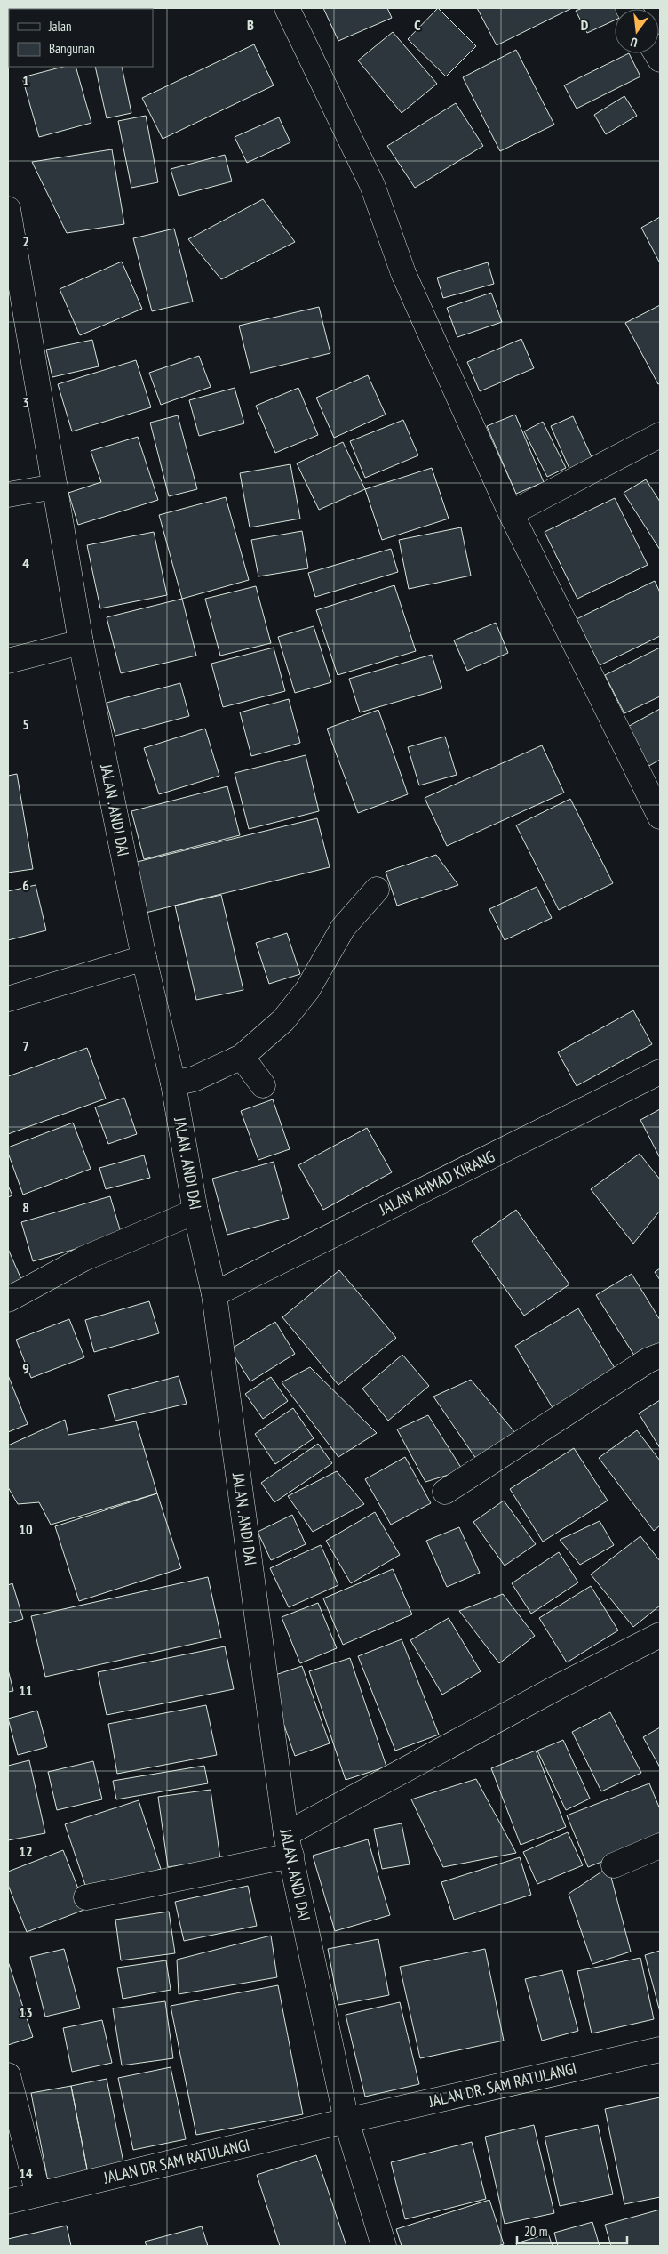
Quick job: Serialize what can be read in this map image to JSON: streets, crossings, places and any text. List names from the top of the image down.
{
  "streets": {
    "main road": [
      "JALAN . ANDI DAI",
      "JALAN AHMAD KIRANG",
      "JALAN DR. SAM RATULANGI",
      "JALAN DR SAM RATULANGI"
    ]
  },
  "crossings": [
    ["JALAN . ANDI DAI", "JALAN AHMAD KIRANG"],
    ["JALAN . ANDI DAI", "JALAN DR. SAM RATULANGI"],
    ["JALAN . ANDI DAI", "JALAN DR SAM RATULANGI"],
    ["JALAN DR. SAM RATULANGI", "JALAN DR SAM RATULANGI"]
  ],
  "legend": ["Jalan", "Bangunan"],
  "scale_bar": "20 m",
  "north": "bottom",
  "grid": {
    "columns": ["B", "C", "D"],
    "rows": [
      "1",
      "2",
      "3",
      "4",
      "5",
      "6",
      "7",
      "8",
      "9",
      "10",
      "11",
      "12",
      "13",
      "14"
    ]
  }
}
